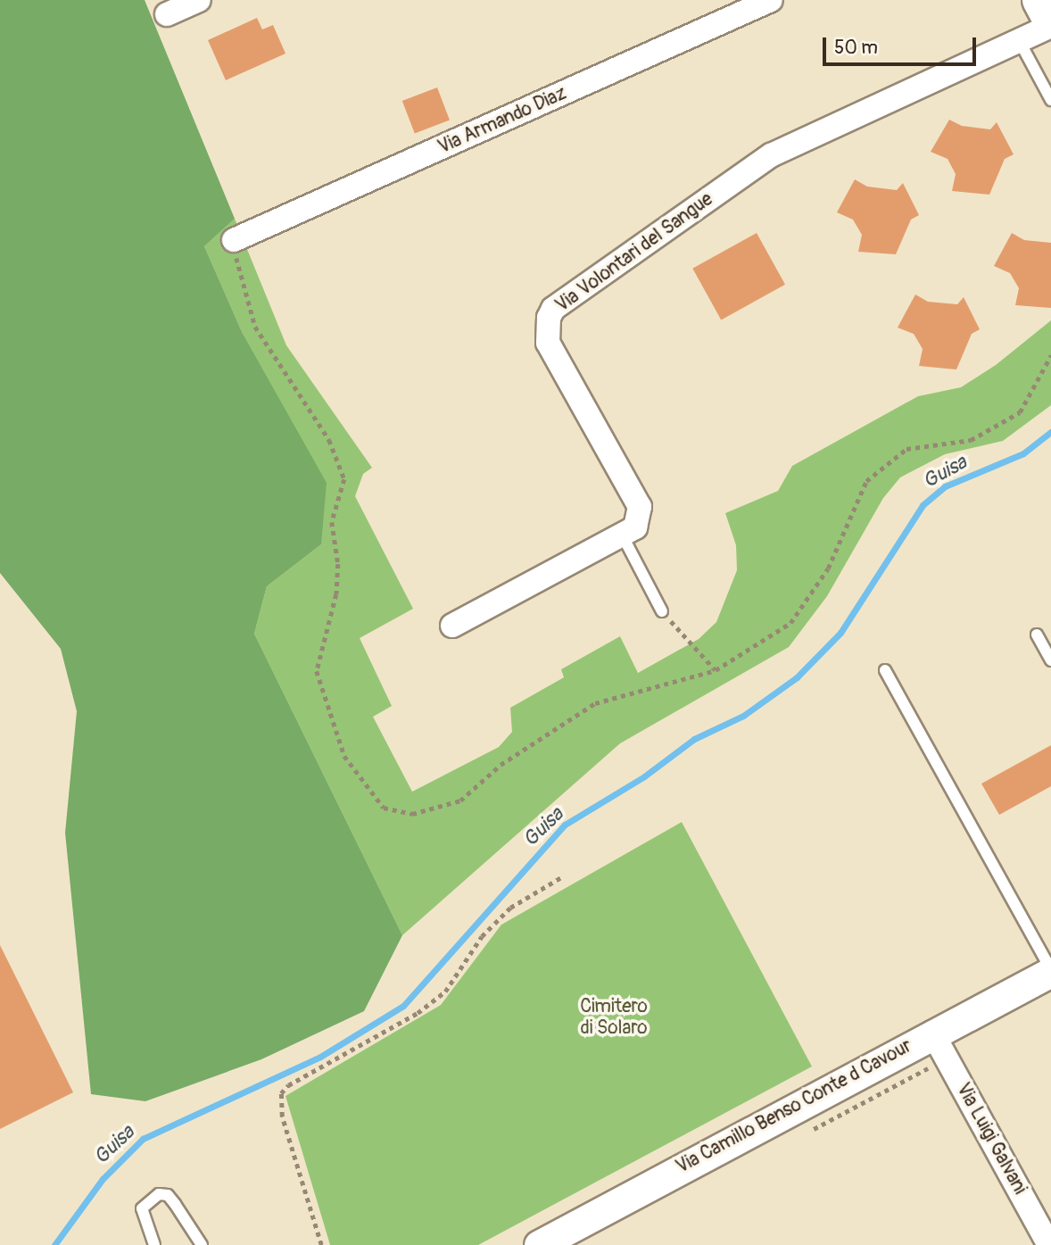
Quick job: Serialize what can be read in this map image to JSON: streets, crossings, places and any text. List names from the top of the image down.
{
  "streets": {
    "street": [
      "Via Armando Diaz",
      "Via Volontari del Sangue",
      "Via Camillo Benso Conte d Cavour",
      "Via Luigi Galvani"
    ]
  },
  "crossings": [
    ["Via Camillo Benso Conte d Cavour", "Via Luigi Galvani"]
  ],
  "water": ["Guisa"],
  "parks": ["Cimitero di Solaro"],
  "scale_bar": "50 m"
}
